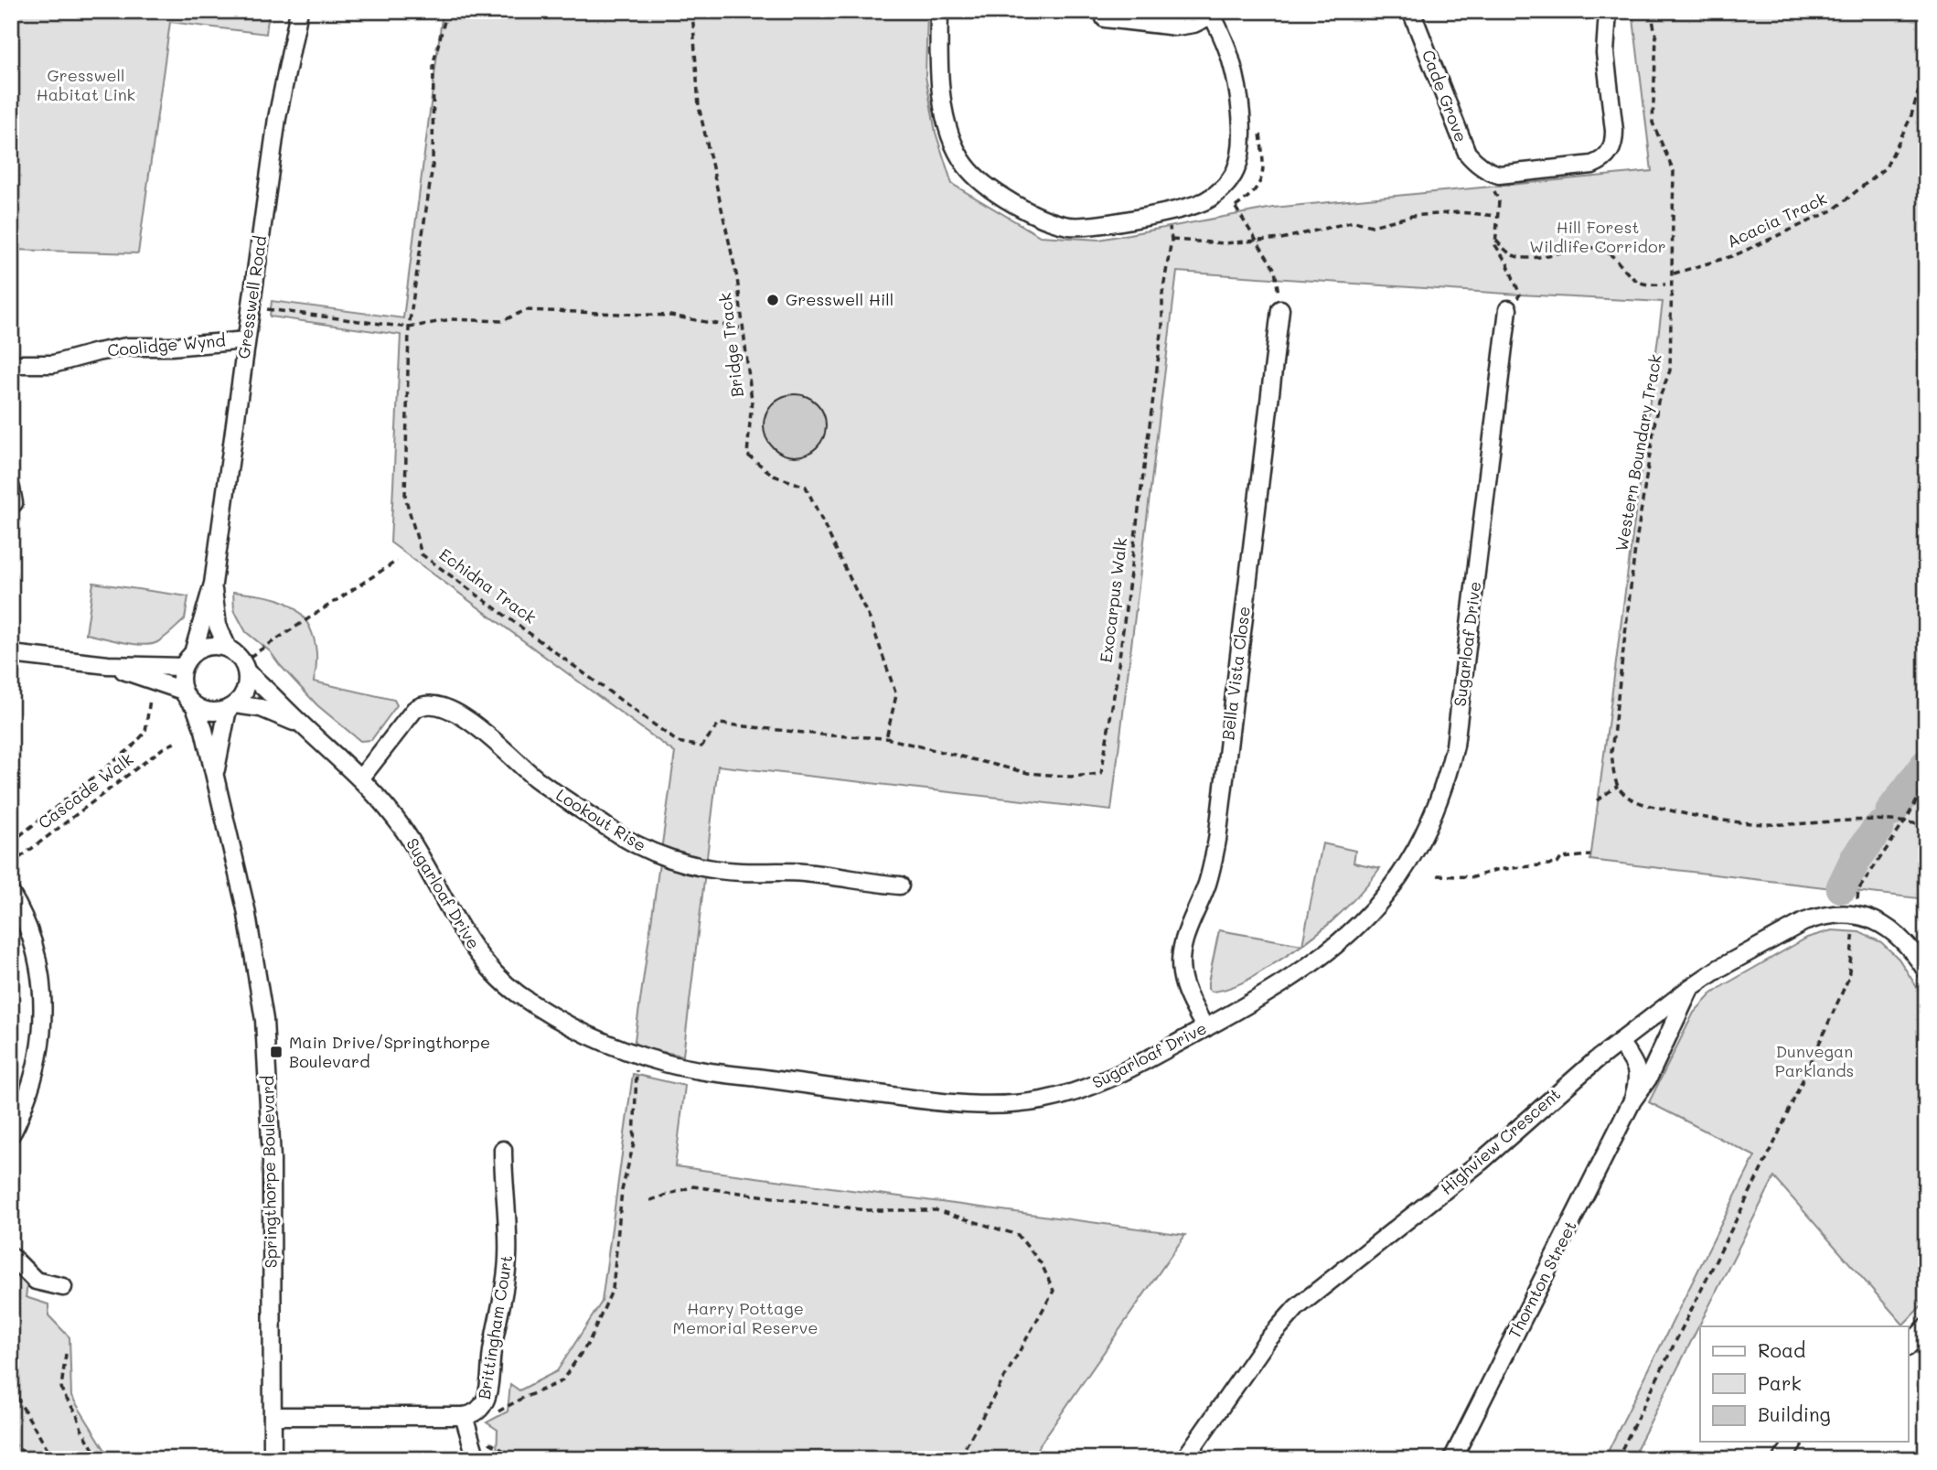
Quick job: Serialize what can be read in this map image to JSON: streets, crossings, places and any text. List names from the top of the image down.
{
  "streets": {
    "street": [
      "Cade Grove",
      "Gresswell Road",
      "Coolidge Wynd",
      "Sugarloaf Drive",
      "Bella Vista Close",
      "Lookout Rise",
      "Highview Crescent",
      "Springthorpe Boulevard",
      "Thornton Street",
      "Brittingham Court"
    ],
    "path": [
      "Acacia Track",
      "Bridge Track",
      "Western Boundary Track",
      "Echidna Track",
      "Exocarpus Walk",
      "Cascade Walk"
    ]
  },
  "crossings": [
    ["Acacia Track", "Western Boundary Track"],
    ["Gresswell Road", "Coolidge Wynd"],
    ["Gresswell Road", "Sugarloaf Drive"],
    ["Gresswell Road", "Springthorpe Boulevard"],
    ["Bridge Track", "Echidna Track"],
    ["Bridge Track", "Exocarpus Walk"],
    ["Echidna Track", "Exocarpus Walk"],
    ["Sugarloaf Drive", "Bella Vista Close"],
    ["Sugarloaf Drive", "Lookout Rise"],
    ["Sugarloaf Drive", "Springthorpe Boulevard"],
    ["Highview Crescent", "Thornton Street"],
    ["Springthorpe Boulevard", "Brittingham Court"]
  ],
  "parks": [
    "Gresswell Habitat Link",
    "Hill Forest Wildlife Corridor",
    "Dunvegan Parklands",
    "Harry Pottage Memorial Reserve"
  ],
  "places": {
    "other": ["Gresswell Hill"],
    "transit": ["Main Drive/Springthorpe Boulevard"]
  },
  "legend": ["Road", "Park", "Building"]
}
